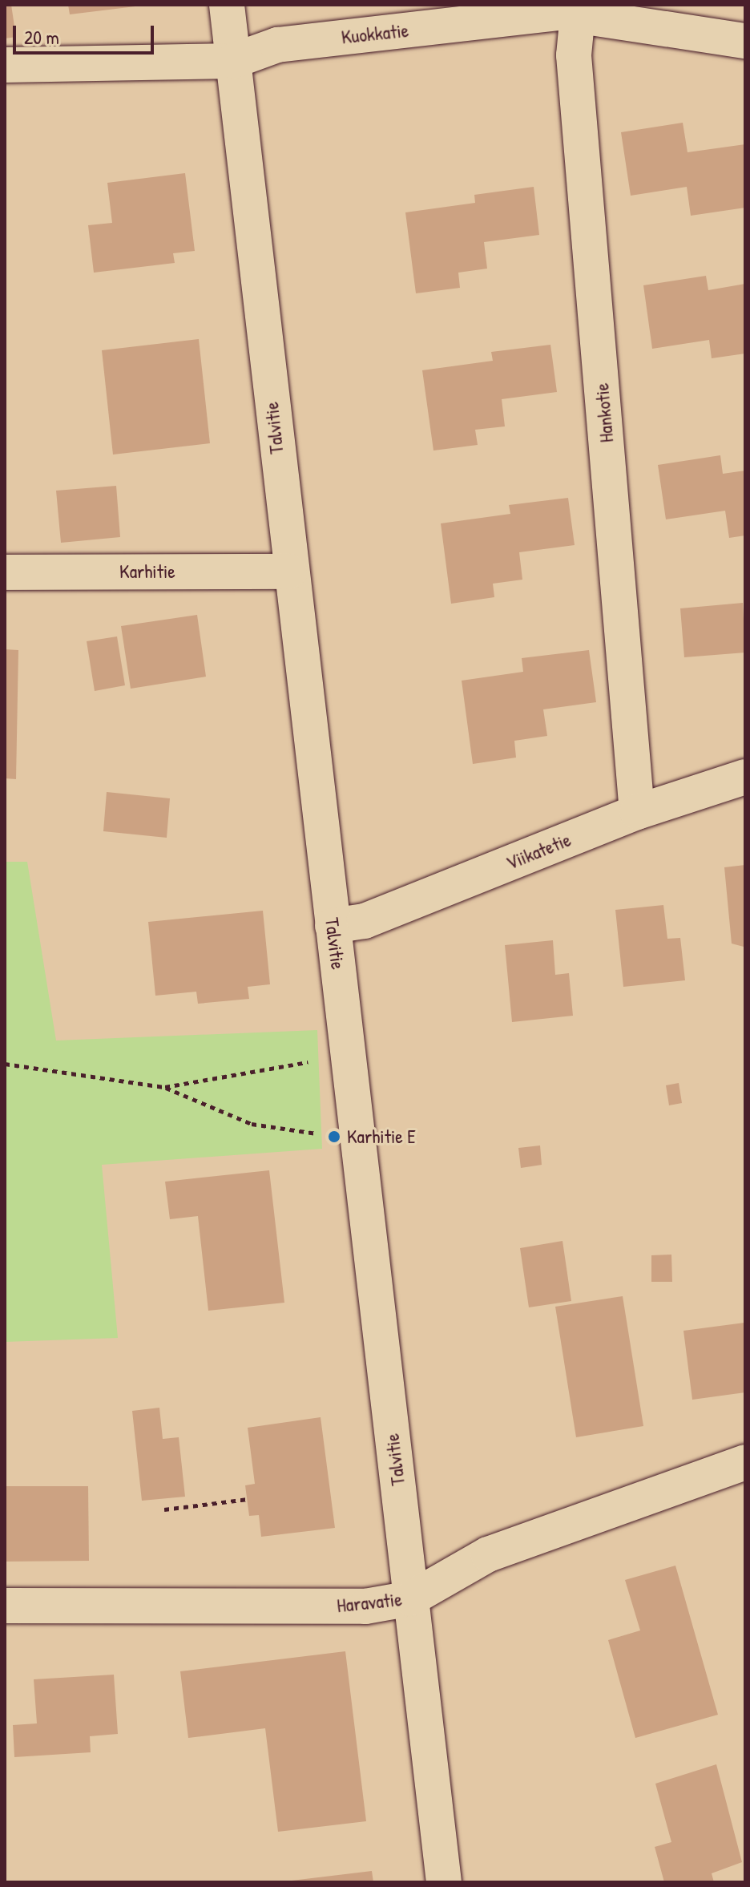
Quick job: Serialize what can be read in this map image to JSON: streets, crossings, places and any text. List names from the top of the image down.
{
  "streets": {
    "street": [
      "Kuokkatie",
      "Hankotie",
      "Talvitie",
      "Karhitie",
      "Viikatetie",
      "Haravatie"
    ]
  },
  "crossings": [
    ["Kuokkatie", "Hankotie"],
    ["Kuokkatie", "Talvitie"],
    ["Hankotie", "Viikatetie"],
    ["Talvitie", "Karhitie"],
    ["Talvitie", "Viikatetie"],
    ["Talvitie", "Haravatie"]
  ],
  "places": ["Karhitie E"],
  "scale_bar": "20 m"
}
